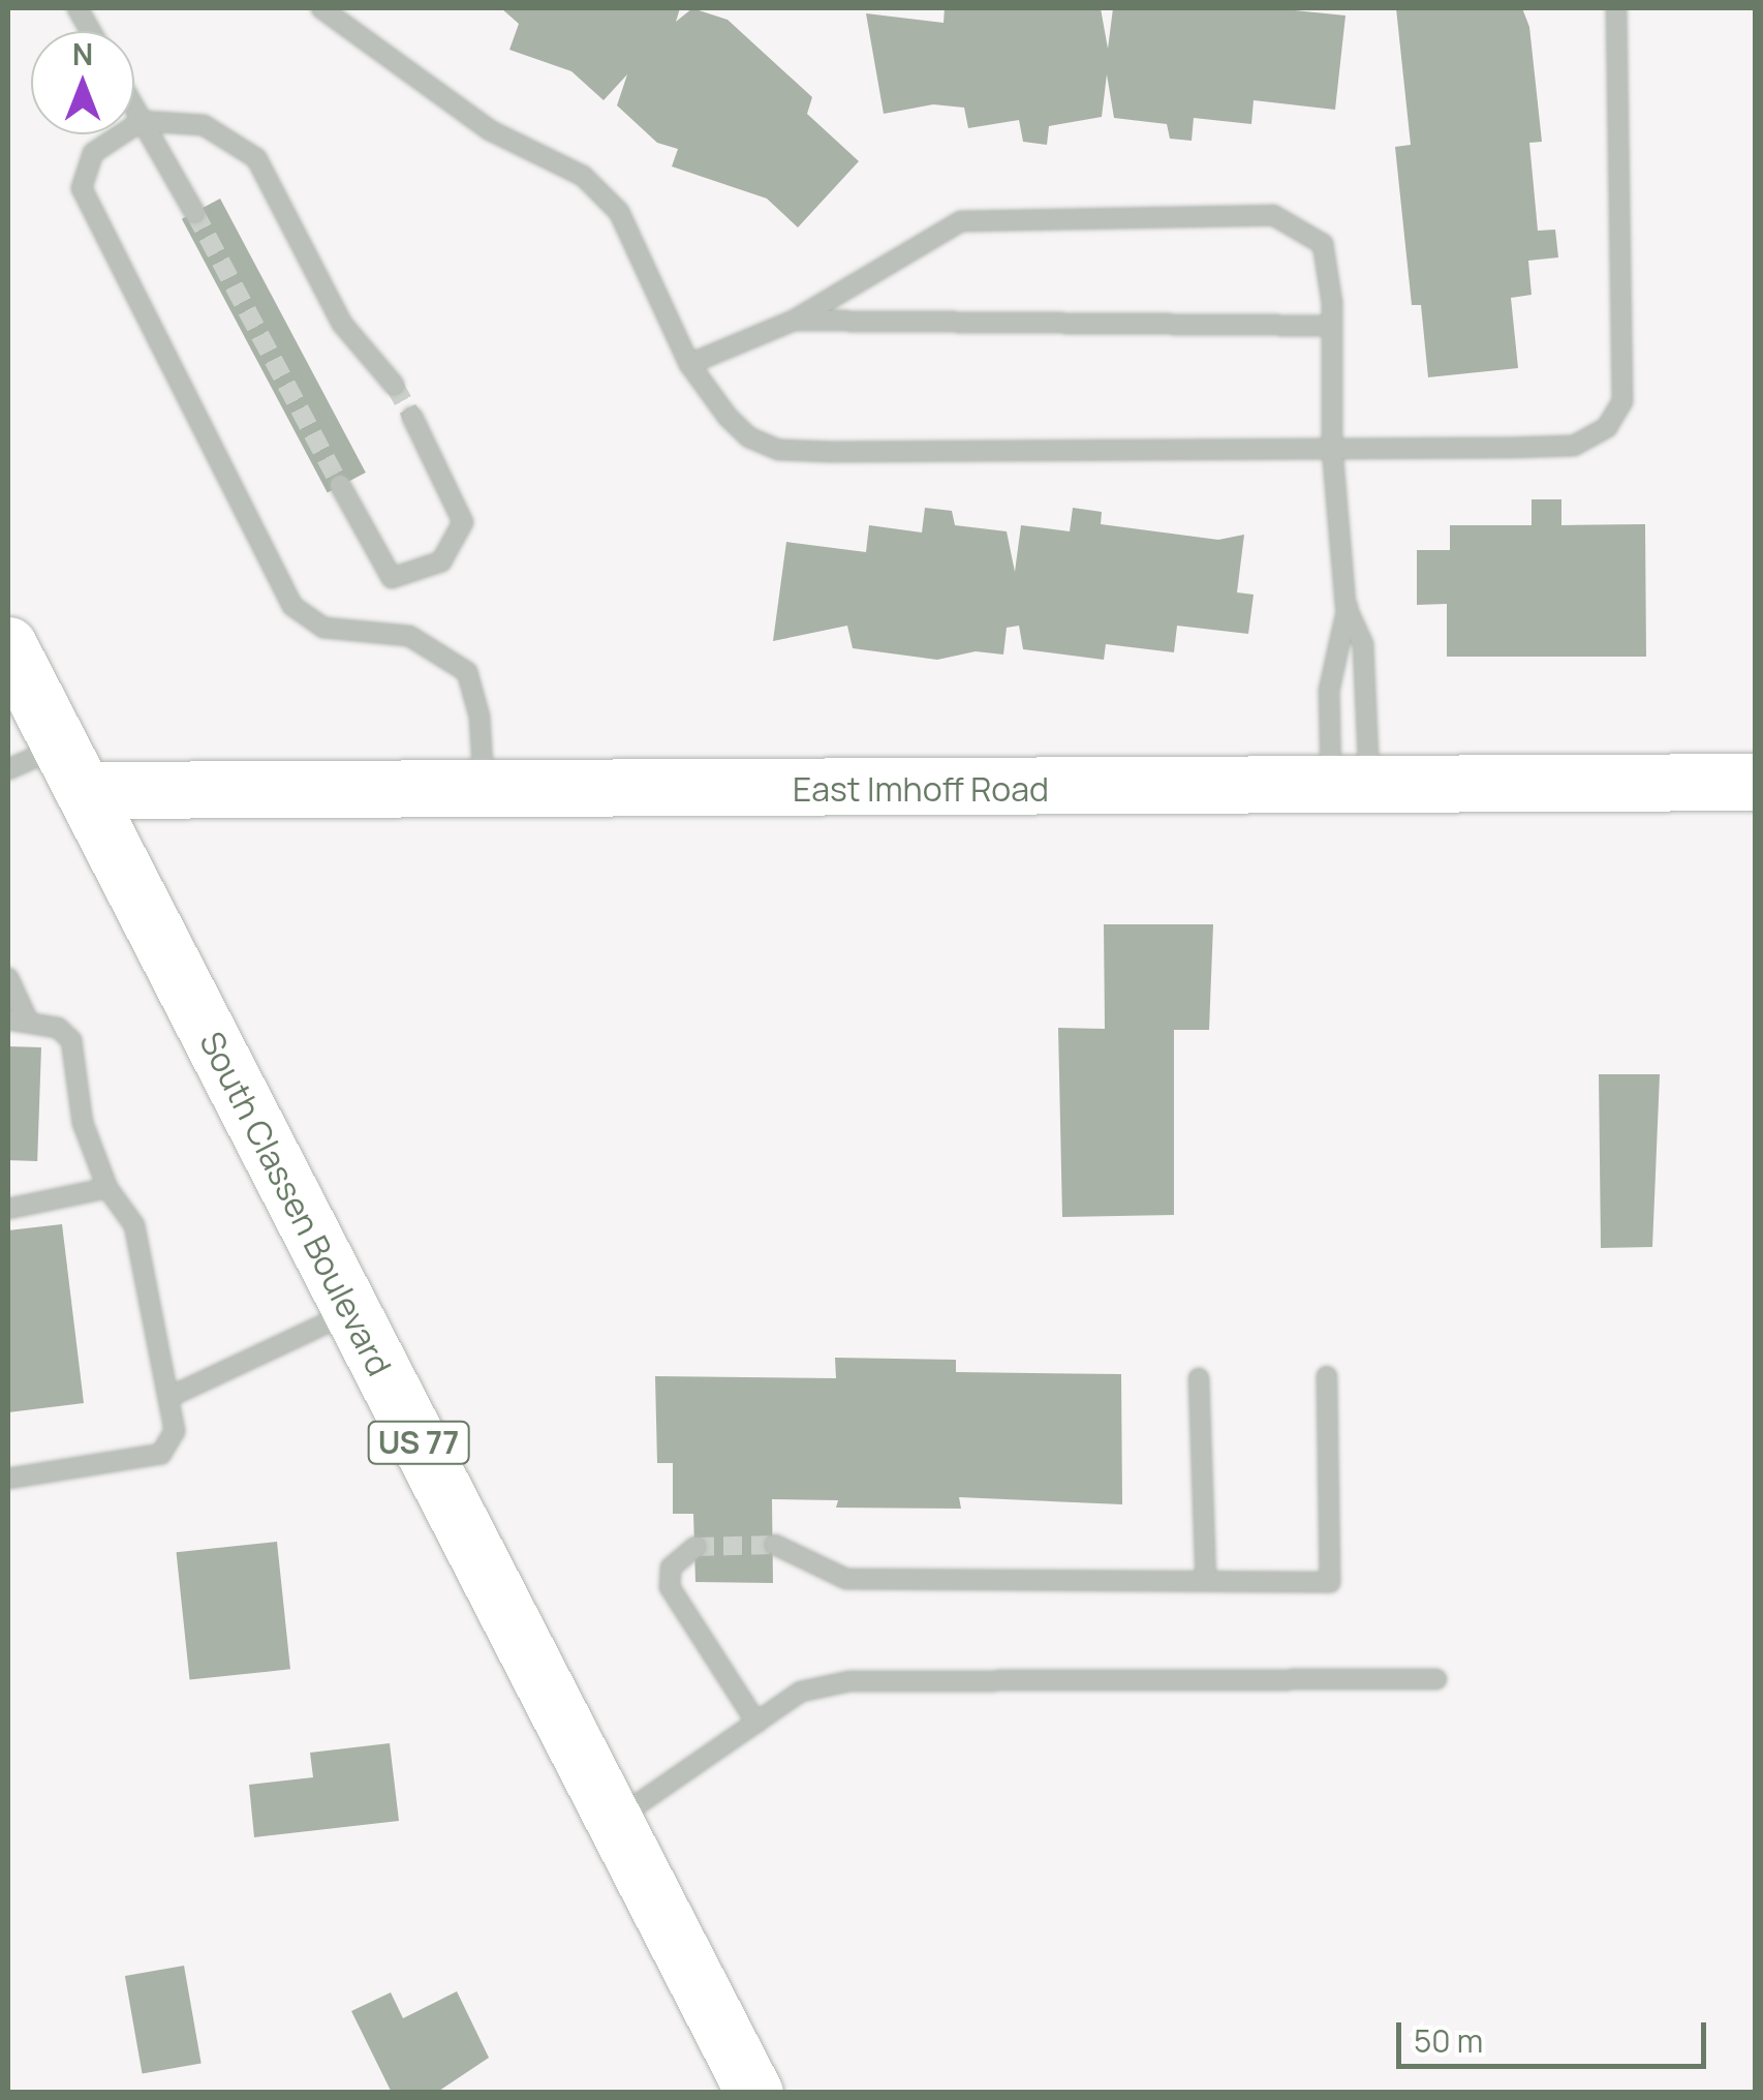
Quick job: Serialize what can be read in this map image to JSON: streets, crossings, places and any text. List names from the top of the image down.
{
  "streets": {
    "main road": ["East Imhoff Road", "South Classen Boulevard", "US 77"]
  },
  "crossings": [
    ["East Imhoff Road", "South Classen Boulevard"]
  ],
  "scale_bar": "50 m",
  "north": "top"
}
